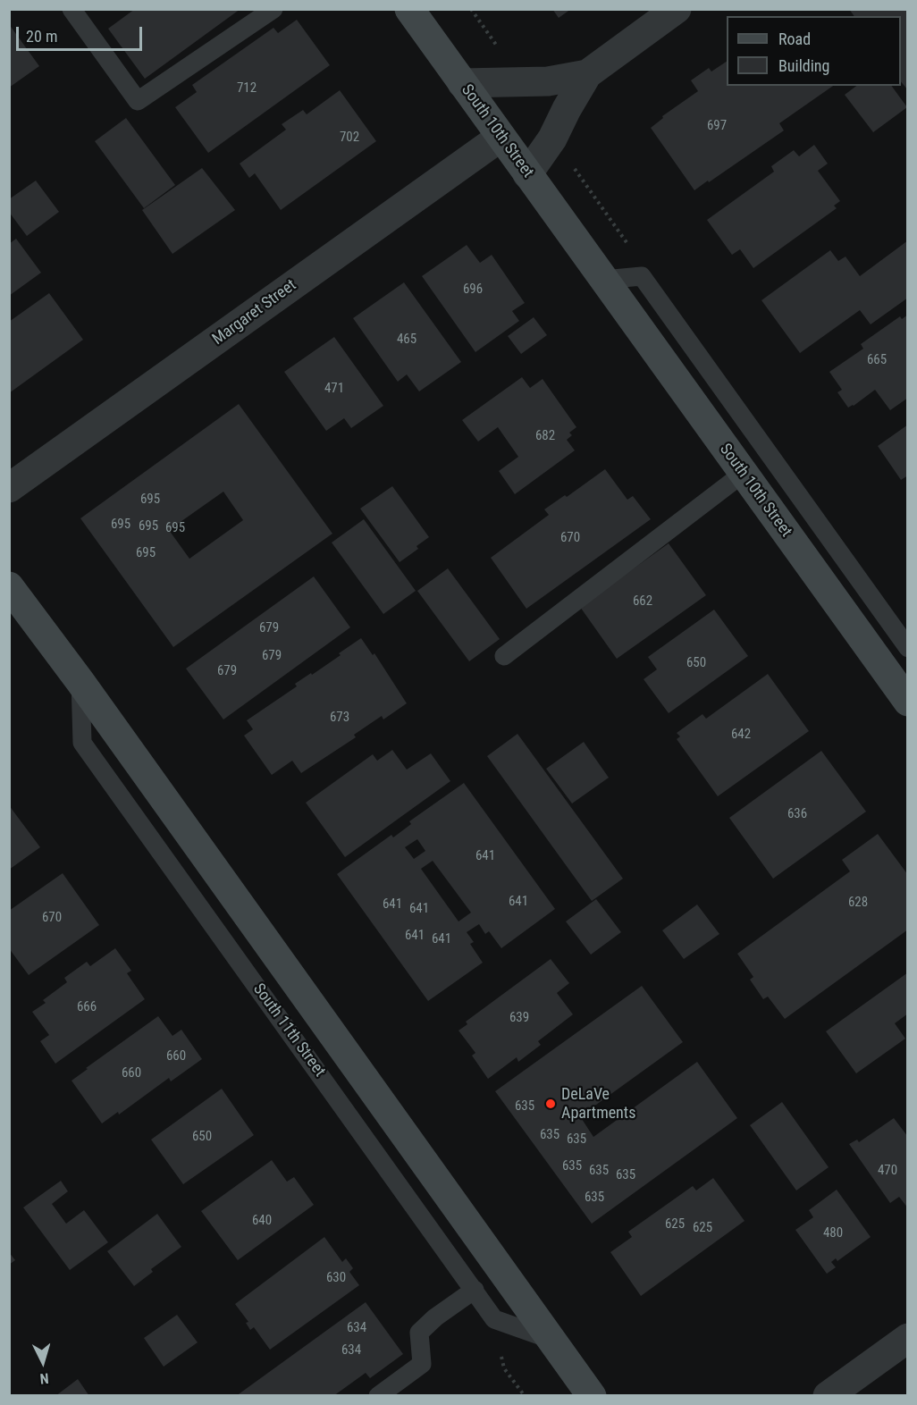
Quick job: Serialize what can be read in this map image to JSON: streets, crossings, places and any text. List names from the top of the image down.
{
  "streets": {
    "main road": ["South 10th Street", "South 11th Street"],
    "street": ["Margaret Street"]
  },
  "crossings": [
    ["South 10th Street", "Margaret Street"]
  ],
  "places": ["DeLaVe Apartments"],
  "house_numbers": [
    "712",
    "697",
    "702",
    "696",
    "465",
    "665",
    "471",
    "682",
    "695",
    "695",
    "695",
    "695",
    "670",
    "695",
    "662",
    "679",
    "679",
    "650",
    "679",
    "673",
    "642",
    "636",
    "641",
    "641",
    "628",
    "641",
    "641",
    "670",
    "641",
    "641",
    "666",
    "639",
    "660",
    "660",
    "635",
    "635",
    "650",
    "635",
    "635",
    "635",
    "470",
    "635",
    "635",
    "640",
    "625",
    "625",
    "480",
    "630",
    "634",
    "634"
  ],
  "legend": ["Road", "Building"],
  "scale_bar": "20 m",
  "north": "bottom"
}
